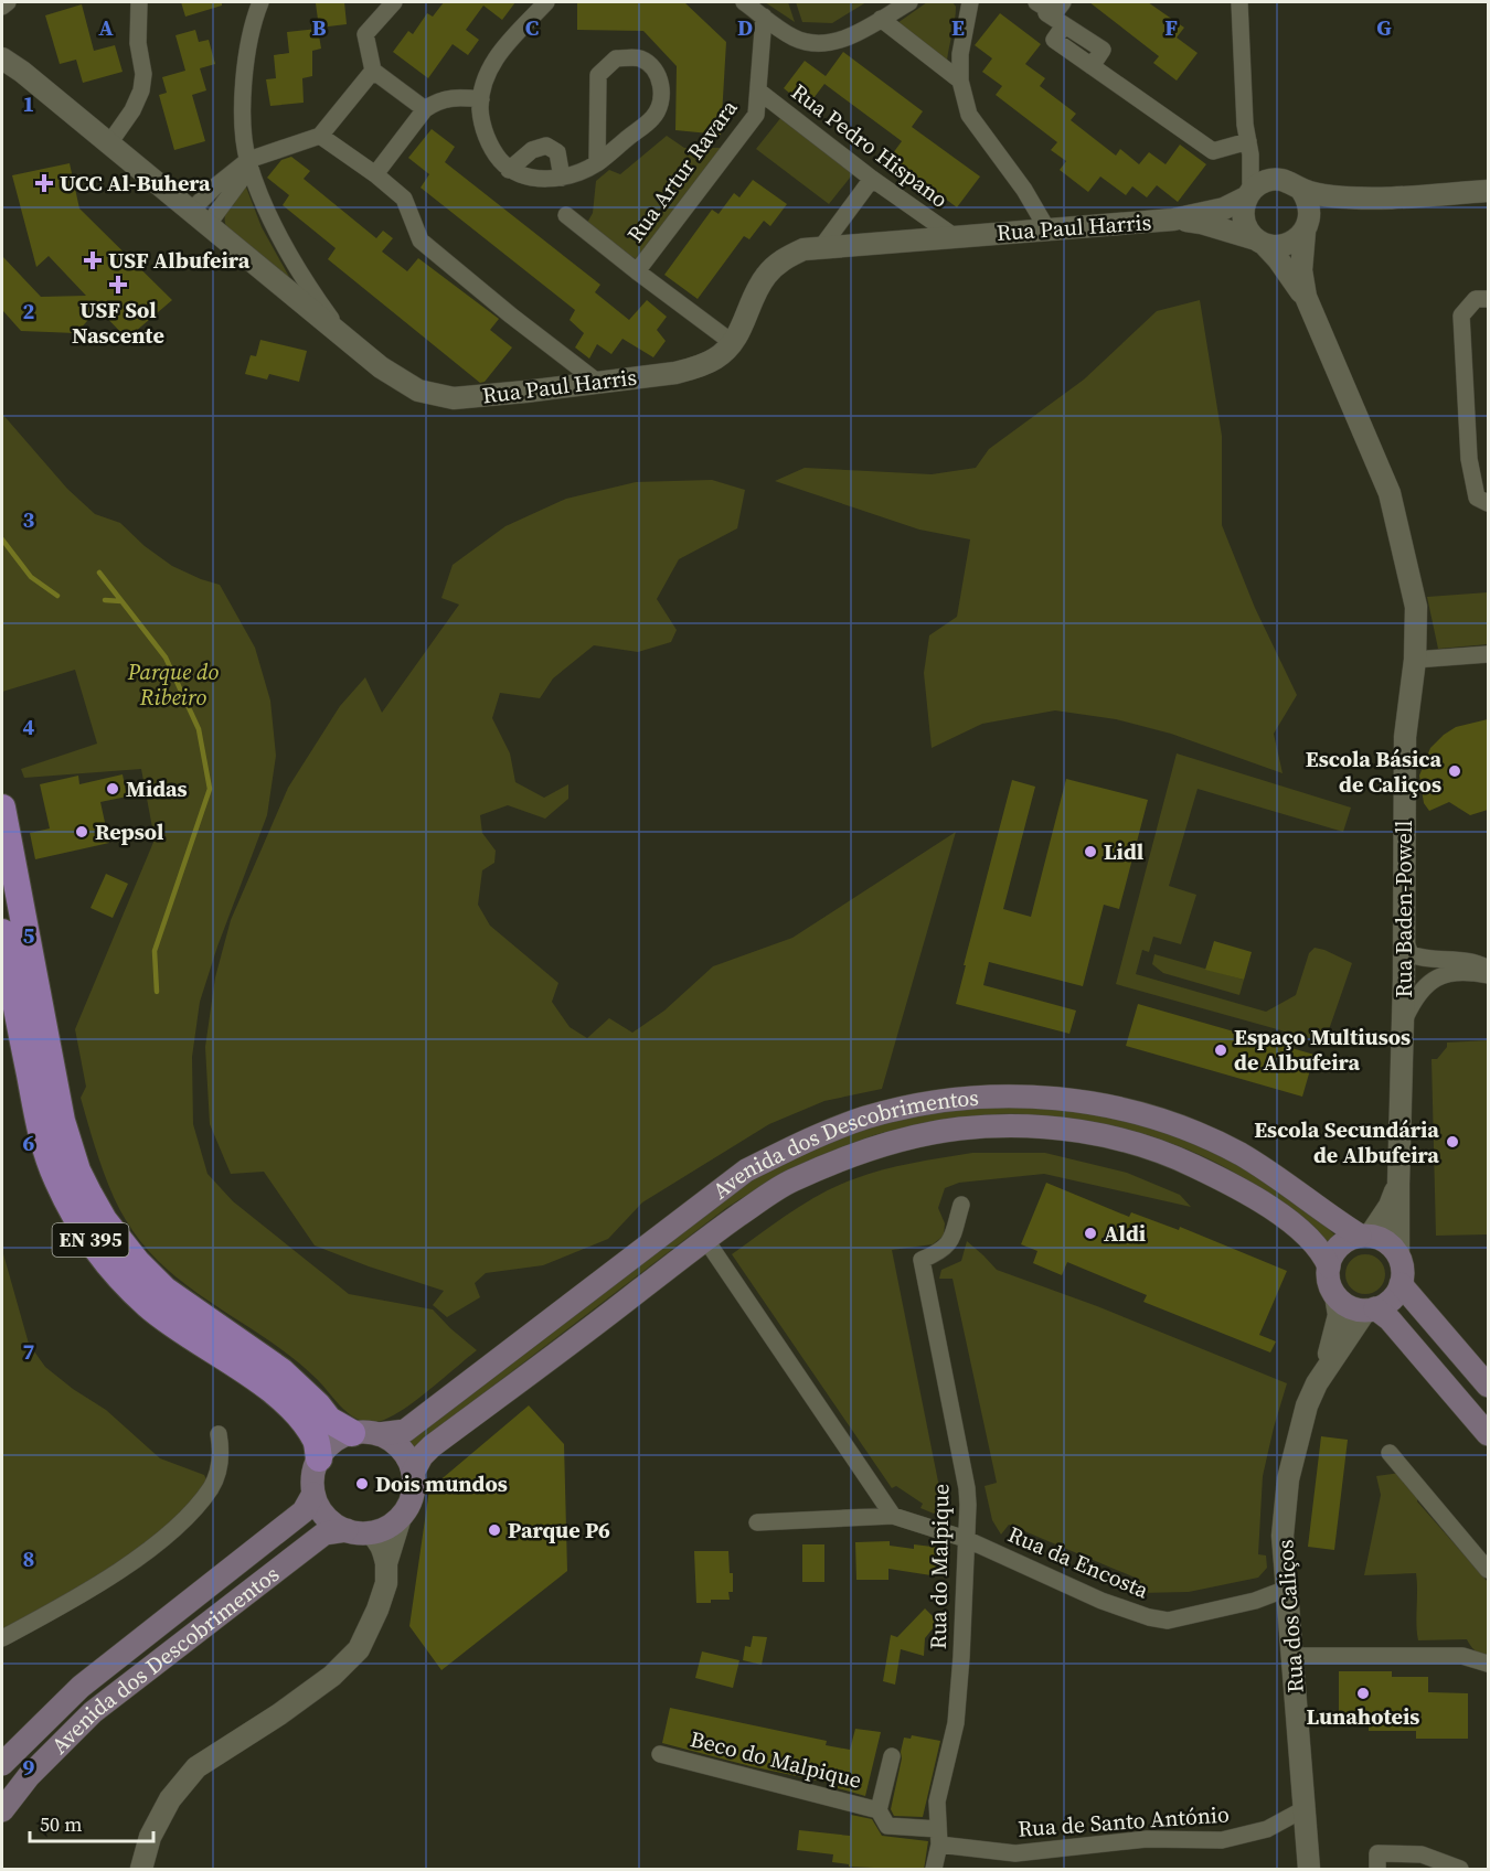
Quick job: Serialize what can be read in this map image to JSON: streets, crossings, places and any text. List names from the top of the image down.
{
  "streets": {
    "main road": ["Avenida dos Descobrimentos", "EN 395"],
    "street": [
      "Rua Pedro Hispano",
      "Rua Artur Ravara",
      "Rua Paul Harris",
      "Rua Baden-Powell",
      "Rua da Encosta",
      "Rua do Malpique",
      "Rua dos Caliços",
      "Beco do Malpique",
      "Rua de Santo António"
    ]
  },
  "crossings": [
    ["Rua Pedro Hispano", "Rua Artur Ravara"],
    ["Rua Pedro Hispano", "Rua Paul Harris"],
    ["Rua Artur Ravara", "Rua Paul Harris"],
    ["Rua Baden-Powell", "Avenida dos Descobrimentos"],
    ["Rua Baden-Powell", "Rua dos Caliços"],
    ["Avenida dos Descobrimentos", "EN 395"],
    ["Avenida dos Descobrimentos", "Rua dos Caliços"],
    ["Rua da Encosta", "Rua do Malpique"],
    ["Rua da Encosta", "Rua dos Caliços"],
    ["Rua do Malpique", "Beco do Malpique"],
    ["Rua do Malpique", "Rua de Santo António"],
    ["Rua dos Caliços", "Rua de Santo António"],
    ["Beco do Malpique", "Rua de Santo António"]
  ],
  "parks": ["Parque do Ribeiro"],
  "places": {
    "health": ["UCC Al-Buhera", "USF Albufeira", "USF Sol Nascente"],
    "other": [
      "Escola Básica de Caliços",
      "Midas",
      "Repsol",
      "Lidl",
      "Espaço Multiusos de Albufeira",
      "Escola Secundária de Albufeira",
      "Aldi",
      "Dois mundos",
      "Parque P6",
      "Lunahoteis"
    ]
  },
  "scale_bar": "50 m",
  "grid": {
    "columns": [
      "A",
      "B",
      "C",
      "D",
      "E",
      "F",
      "G"
    ],
    "rows": [
      "1",
      "2",
      "3",
      "4",
      "5",
      "6",
      "7",
      "8",
      "9"
    ]
  }
}
